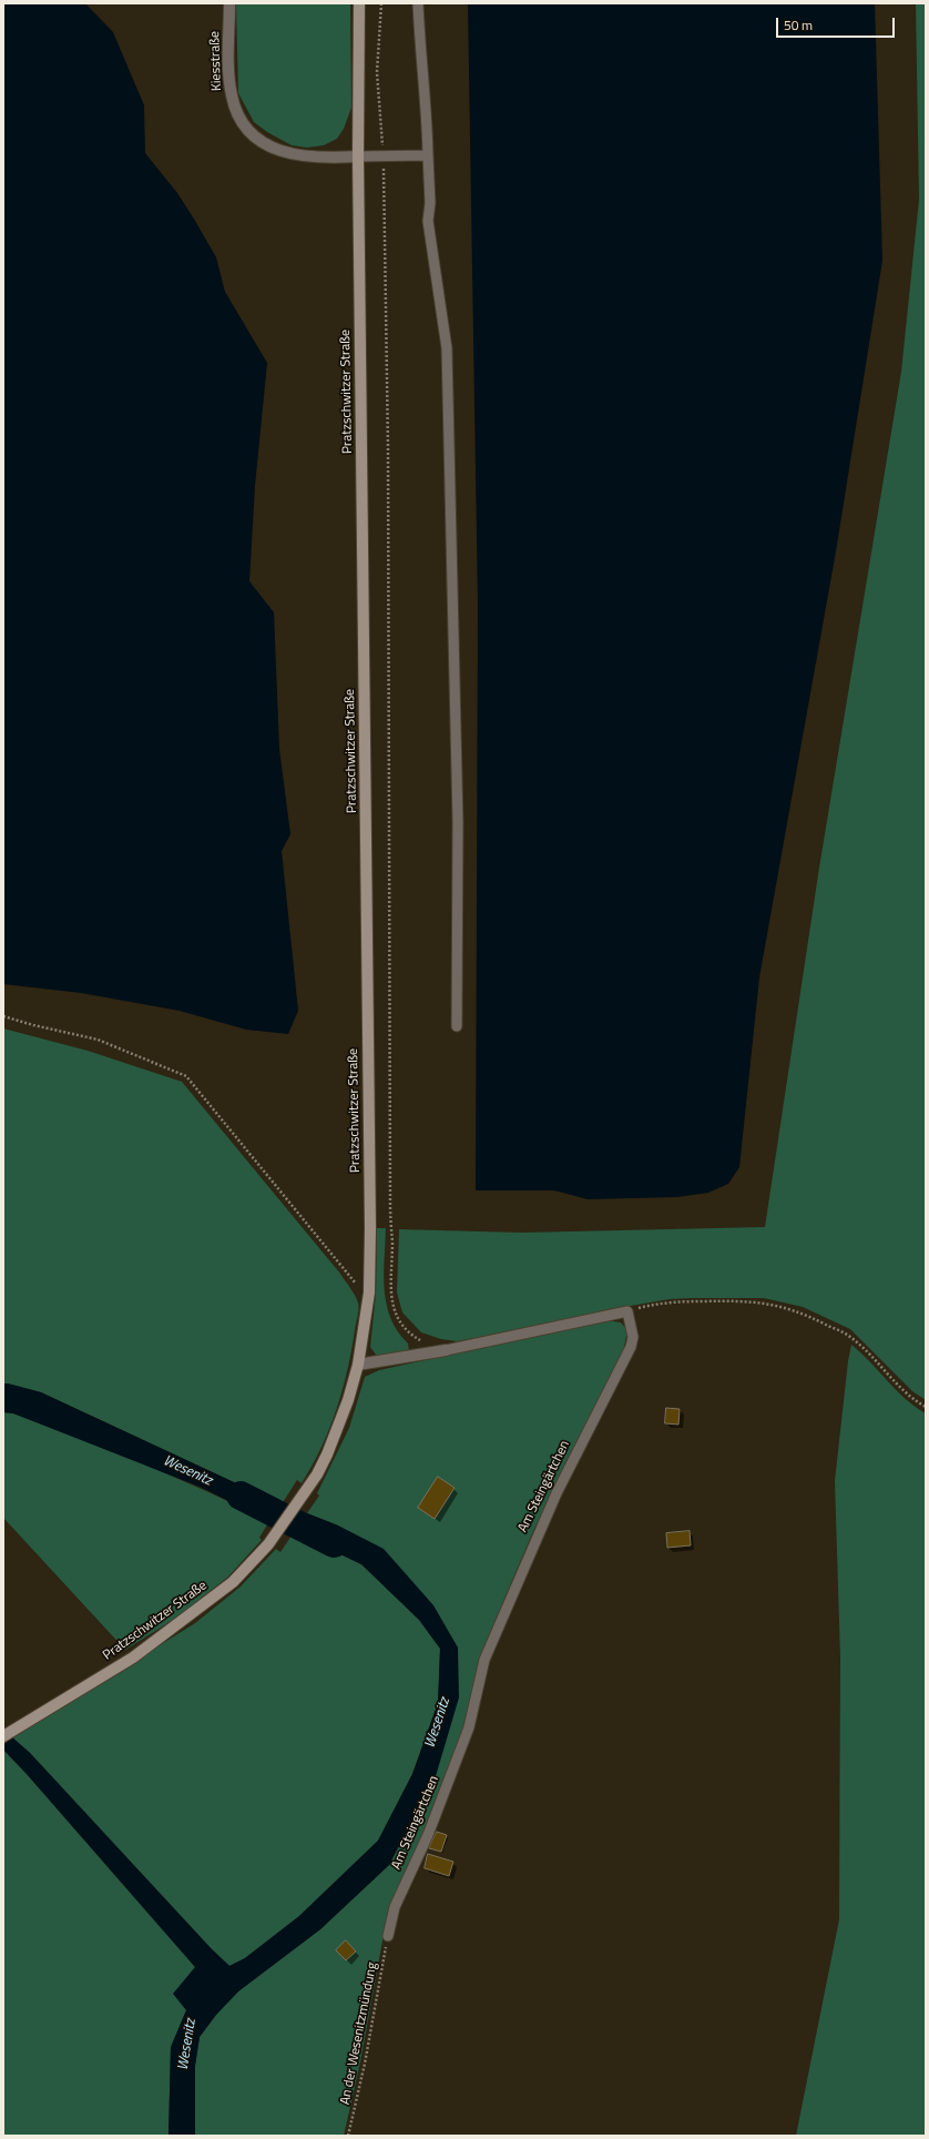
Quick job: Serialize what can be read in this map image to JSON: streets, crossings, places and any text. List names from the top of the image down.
{
  "streets": {
    "street": ["Kiesstraße", "Pratzschwitzer Straße"],
    "lane": ["Am Steingärtchen"],
    "path": ["An der Wesenitzmündung"]
  },
  "crossings": [
    ["Kiesstraße", "Pratzschwitzer Straße"],
    ["Am Steingärtchen", "An der Wesenitzmündung"]
  ],
  "water": ["Wesenitz"],
  "scale_bar": "50 m"
}
